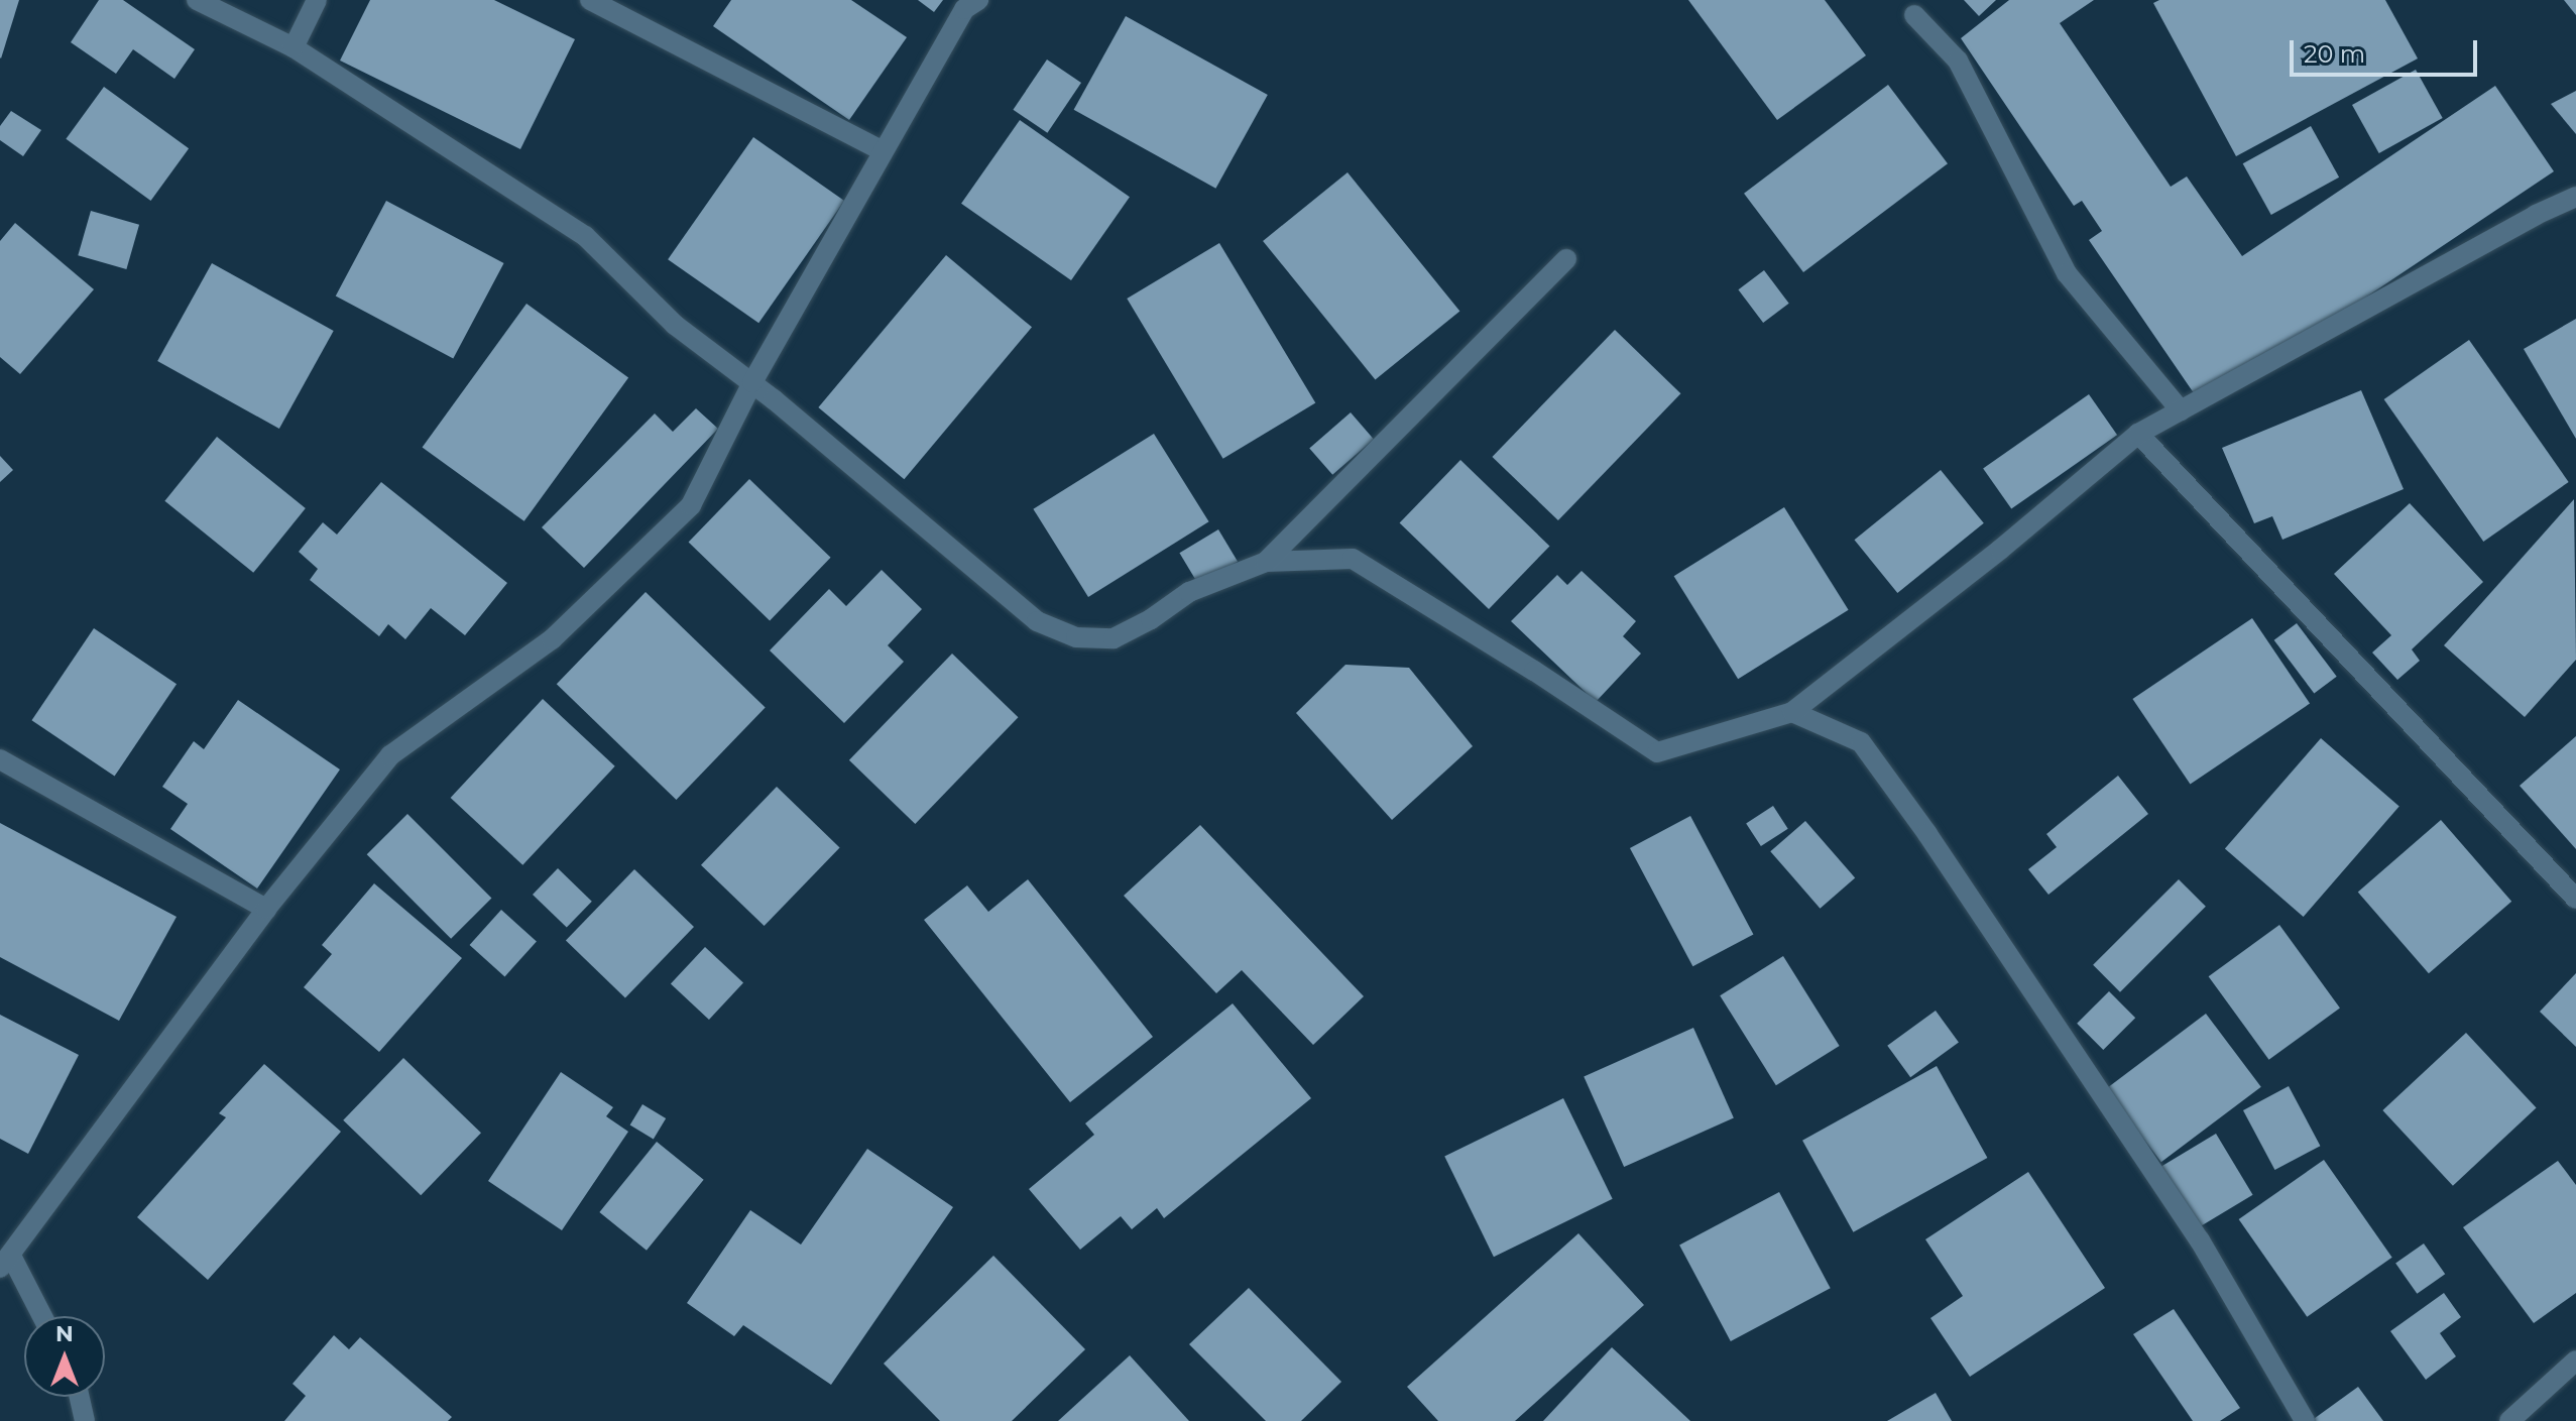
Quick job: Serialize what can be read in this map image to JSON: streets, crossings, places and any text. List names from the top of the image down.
{
  "scale_bar": "20 m",
  "north": "top"
}
